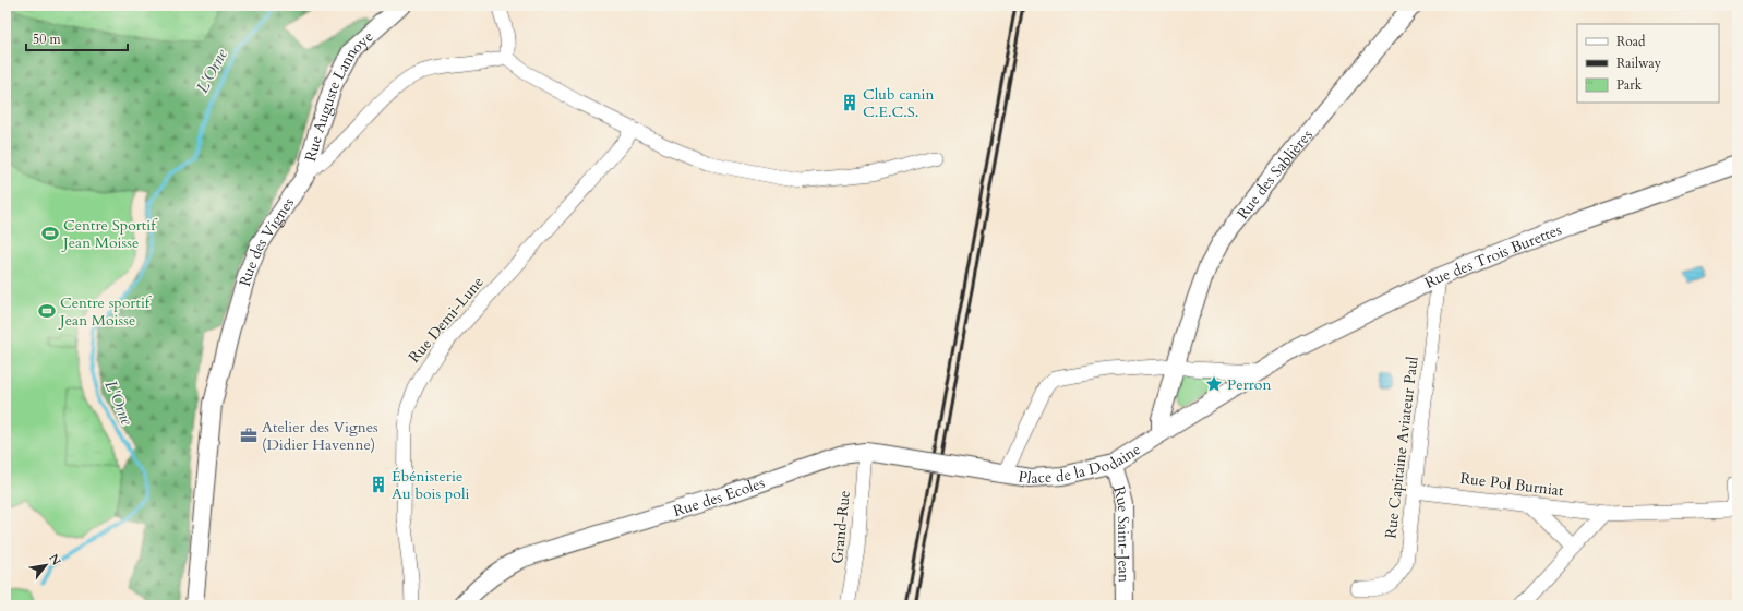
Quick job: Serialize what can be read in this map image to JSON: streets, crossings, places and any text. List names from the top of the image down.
{
  "streets": {
    "street": [
      "Rue Auguste Lannoye",
      "Rue des Sablières",
      "Rue des Vignes",
      "Rue des Trois Burettes",
      "Rue Demi-Lune",
      "Rue Capitaine Aviateur Paul",
      "Place de la Dodaine",
      "Rue Pol Burniat",
      "Rue des Ecoles",
      "Grand-Rue",
      "Rue Saint-Jean"
    ]
  },
  "crossings": [
    ["Rue Auguste Lannoye", "Rue des Vignes"],
    ["Rue des Sablières", "Place de la Dodaine"],
    ["Rue des Trois Burettes", "Rue Capitaine Aviateur Paul"],
    ["Rue des Trois Burettes", "Place de la Dodaine"],
    ["Rue Capitaine Aviateur Paul", "Rue Pol Burniat"],
    ["Place de la Dodaine", "Rue des Ecoles"],
    ["Place de la Dodaine", "Rue Saint-Jean"],
    ["Rue des Ecoles", "Grand-Rue"]
  ],
  "water": ["L'Orne"],
  "places": {
    "building": ["Club canin C.E.C.S.", "Ébénisterie Au bois poli"],
    "sports": ["Centre Sportif Jean Moisse", "Centre sportif Jean Moisse"],
    "place": ["Perron"],
    "office": ["Atelier des Vignes (Didier Havenne)"]
  },
  "legend": ["Road", "Railway", "Park"],
  "scale_bar": "50 m",
  "north": "top right"
}
